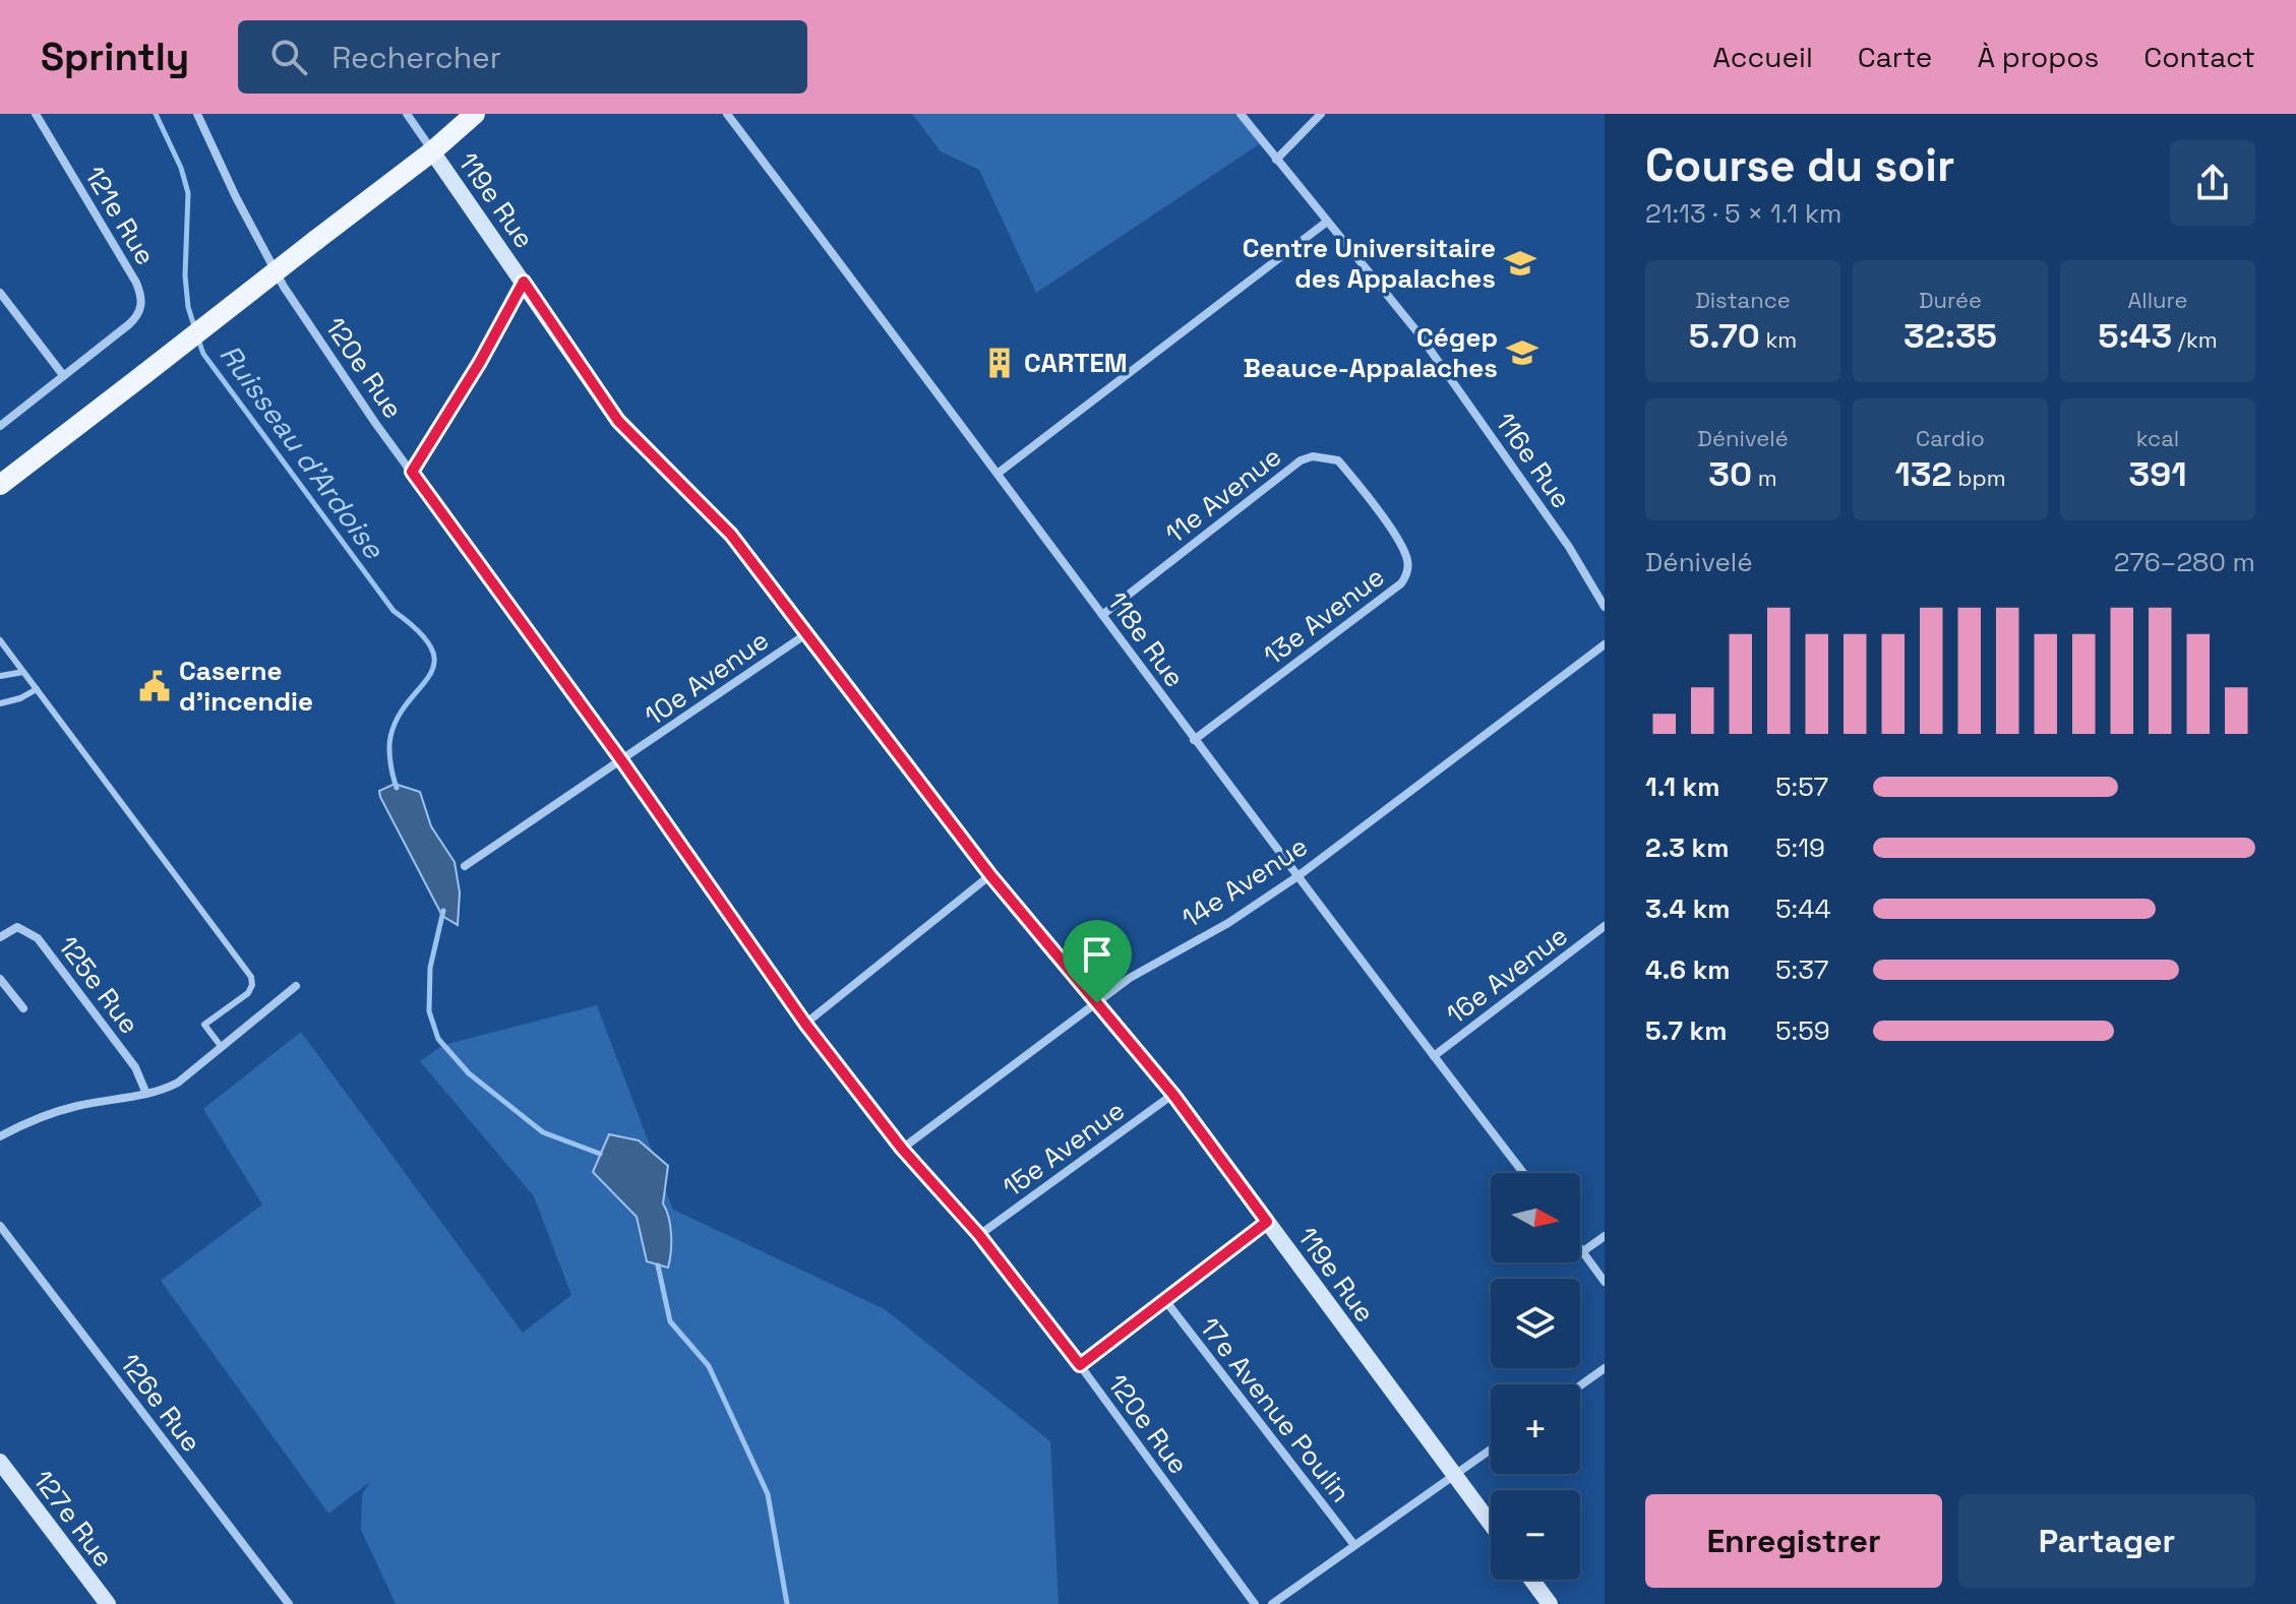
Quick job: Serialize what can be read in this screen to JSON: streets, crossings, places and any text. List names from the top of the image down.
{
  "streets": {
    "street": [
      "119e Rue",
      "121e Rue",
      "120e Rue",
      "116e Rue",
      "11e Avenue",
      "13e Avenue",
      "118e Rue",
      "10e Avenue",
      "14e Avenue",
      "16e Avenue",
      "125e Rue",
      "15e Avenue",
      "126e Rue",
      "17e Avenue Poulin",
      "127e Rue"
    ]
  },
  "crossings": [
    ["119e Rue", "10e Avenue"],
    ["119e Rue", "14e Avenue"],
    ["119e Rue", "15e Avenue"],
    ["120e Rue", "10e Avenue"],
    ["120e Rue", "14e Avenue"],
    ["120e Rue", "15e Avenue"],
    ["11e Avenue", "13e Avenue"],
    ["11e Avenue", "118e Rue"],
    ["13e Avenue", "118e Rue"],
    ["118e Rue", "14e Avenue"],
    ["118e Rue", "16e Avenue"]
  ],
  "water": ["Ruisseau d'Ardoise"],
  "places": {
    "school or university": ["Centre Universitaire des Appalaches", "Cégep Beauce-Appalaches"],
    "building": ["CARTEM"],
    "public building": ["Caserne d'incendie"]
  },
  "north": "right",
  "page": {
    "header": "Sprintly",
    "search": "Rechercher",
    "nav": [
      "Accueil",
      "Carte",
      "À propos",
      "Contact"
    ],
    "heading": ["Course du soir", "21:13 · 5 × 1.1 km"],
    "stats": [
      ["Distance", "5.70 km"],
      ["Durée", "32:35"],
      ["Allure", "5:43 /km"],
      ["Dénivelé", "30 m"],
      ["Cardio", "132 bpm"],
      ["kcal", "391"]
    ],
    "chart": ["Dénivelé", "276–280 m"],
    "list": [
      {
        "name": "1.1 km",
        "note": "5:57"
      },
      {
        "name": "2.3 km",
        "note": "5:19"
      },
      {
        "name": "3.4 km",
        "note": "5:44"
      },
      {
        "name": "4.6 km",
        "note": "5:37"
      },
      {
        "name": "5.7 km",
        "note": "5:59"
      }
    ],
    "map_buttons": ["+", "−"],
    "buttons": ["Enregistrer", "Partager"]
  }
}
